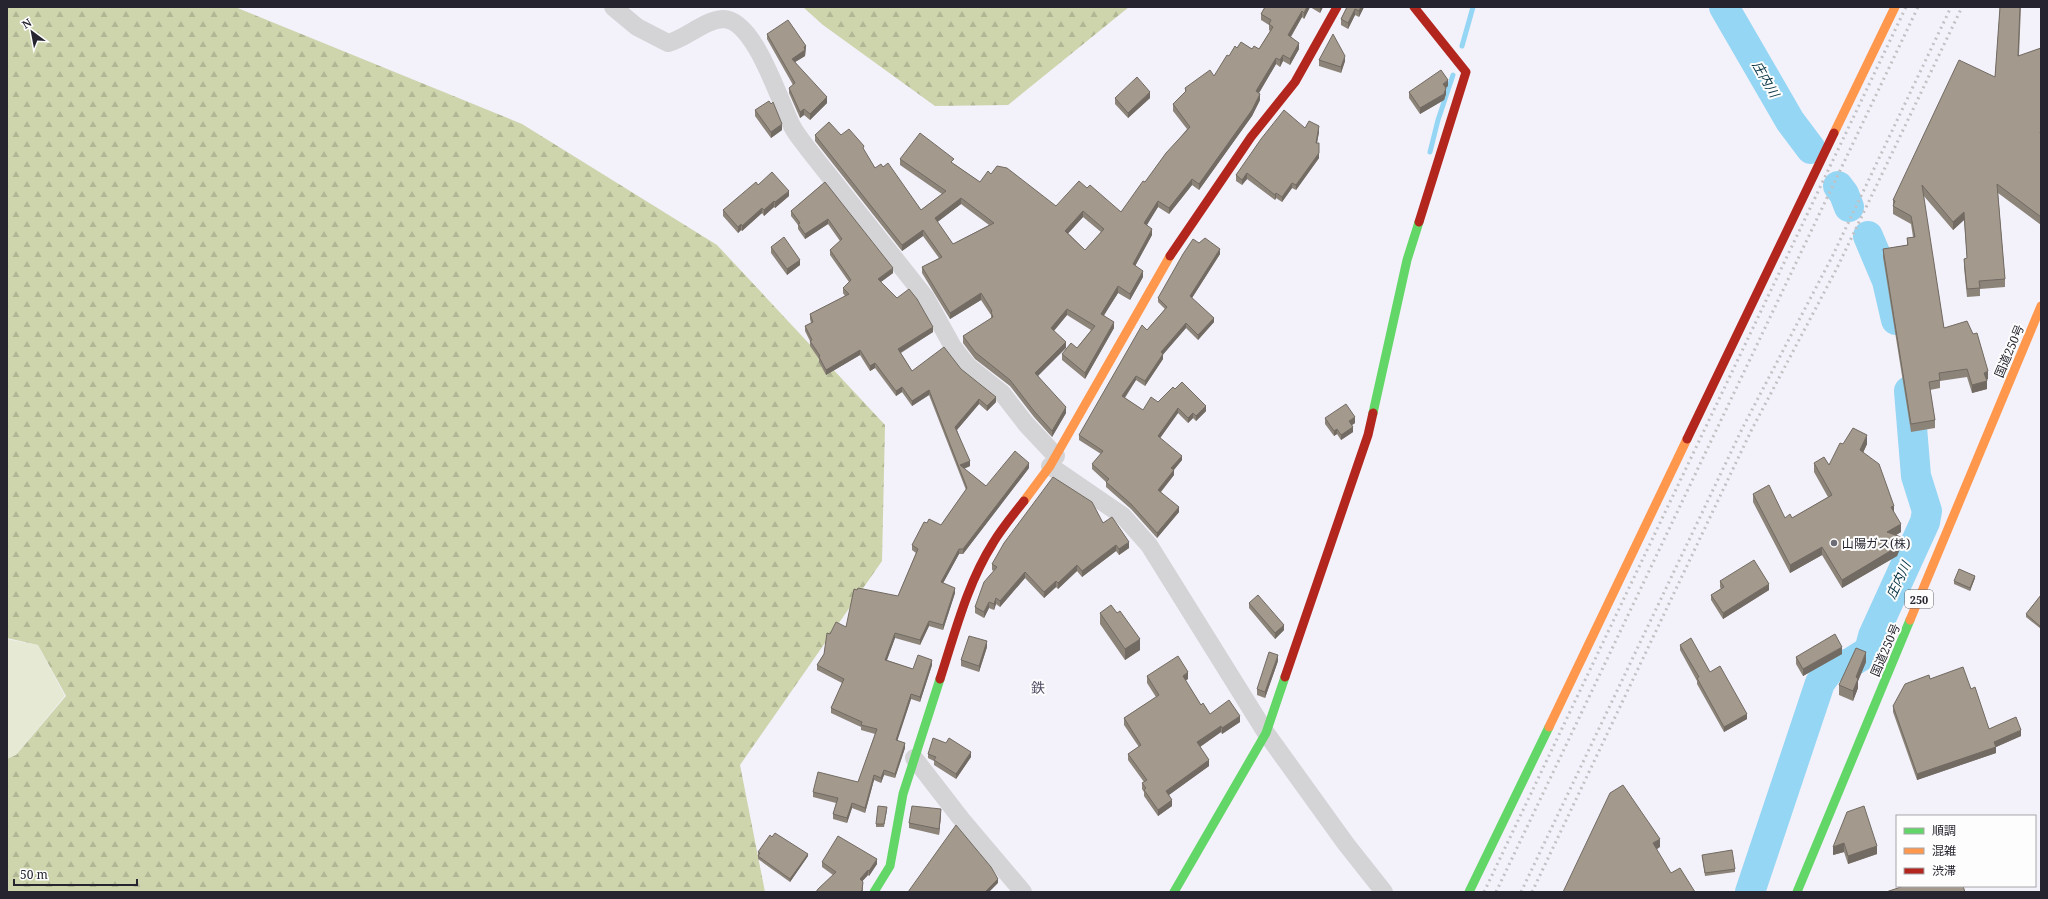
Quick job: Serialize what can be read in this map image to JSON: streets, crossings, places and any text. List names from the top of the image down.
{
  "streets": {
    "main road": ["国道250号", "250"]
  },
  "districts": ["鉄"],
  "water": ["庄内川"],
  "places": ["山陽ガス(株)"],
  "legend": ["順調", "混雑", "渋滞"],
  "scale_bar": "50 m",
  "north": "top left"
}
